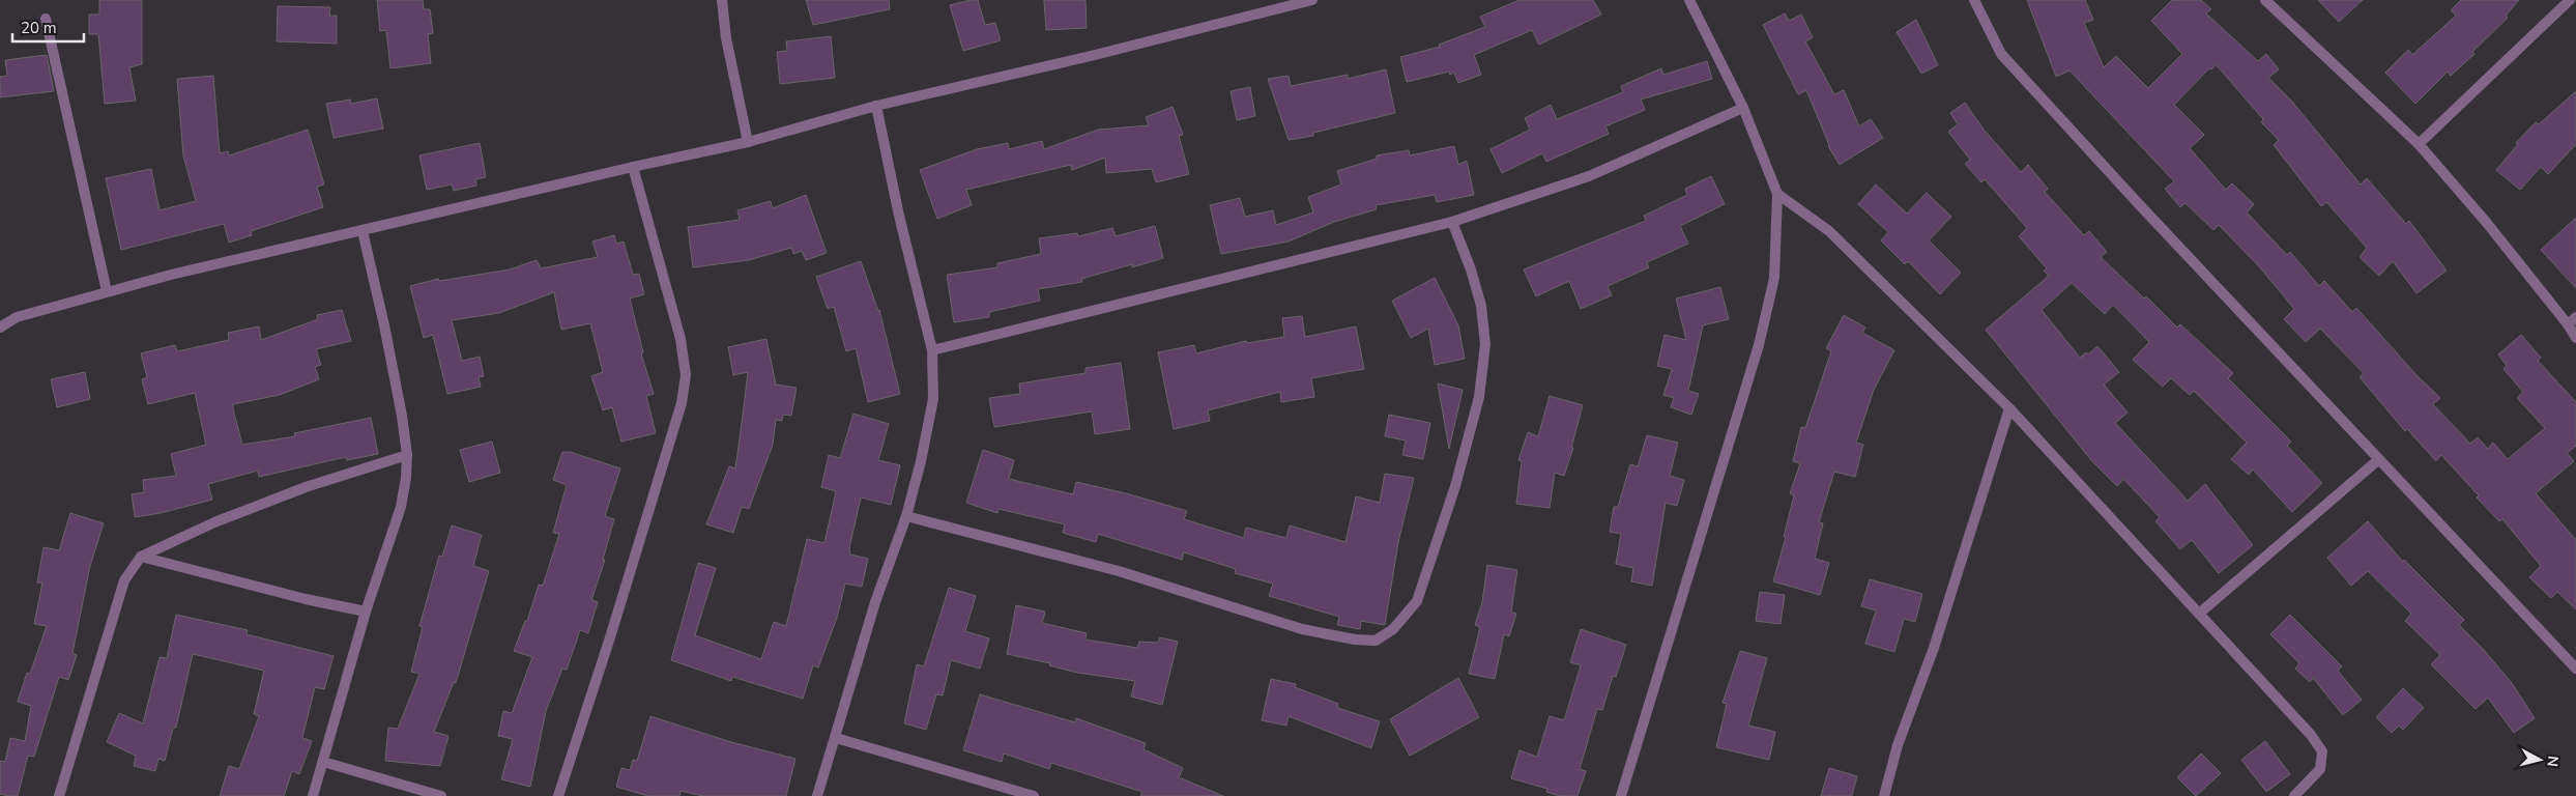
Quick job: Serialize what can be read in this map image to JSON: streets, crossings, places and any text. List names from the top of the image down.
{
  "scale_bar": "20 m",
  "north": "right"
}
